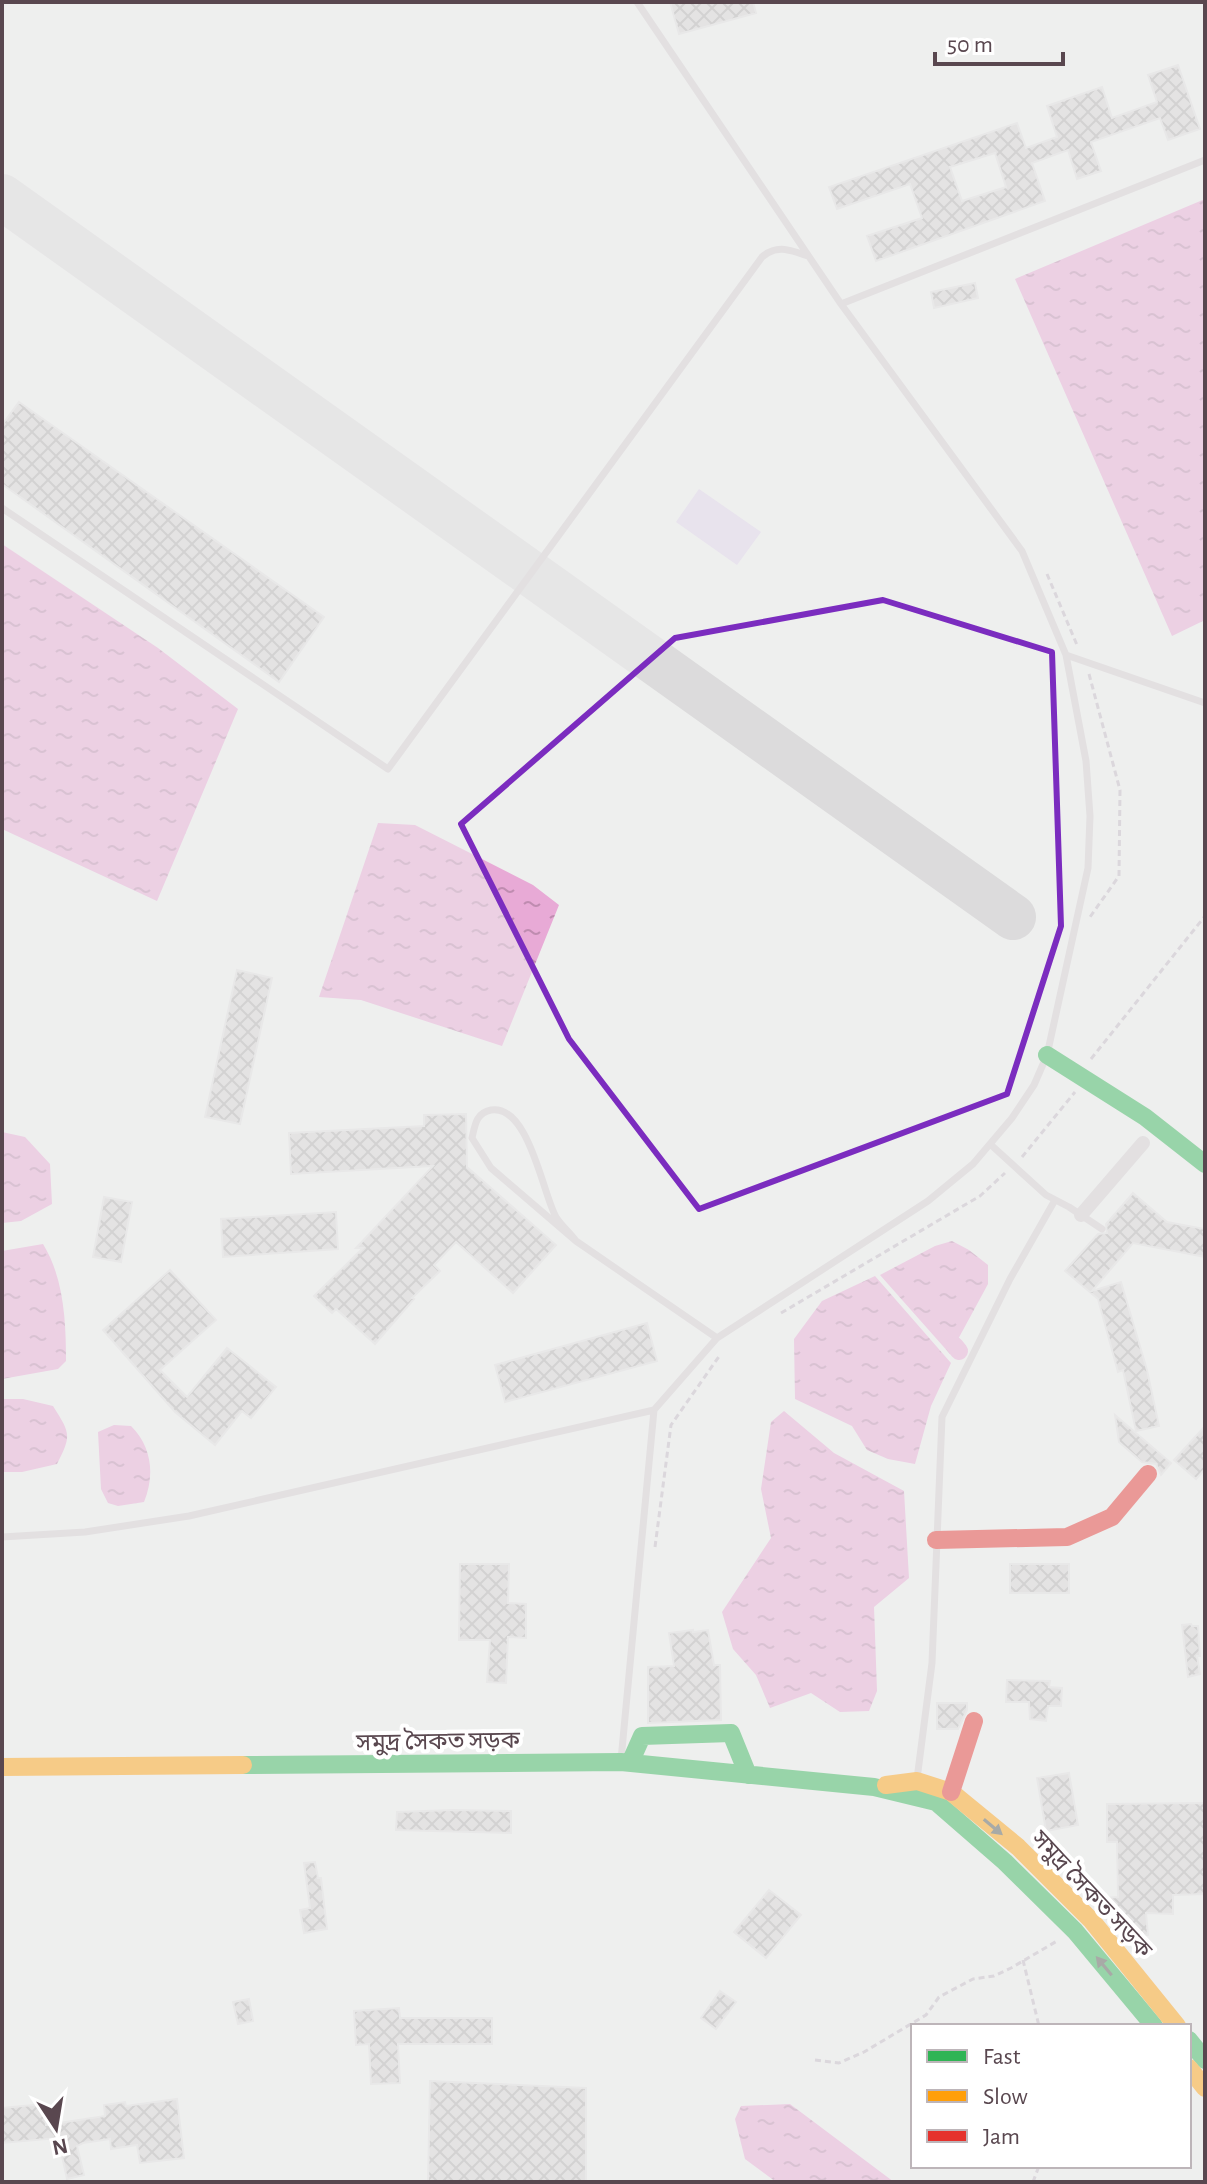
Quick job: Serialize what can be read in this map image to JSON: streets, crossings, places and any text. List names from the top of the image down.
{
  "streets": {
    "main road": ["সমুদ্র সৈকত সড়ক"]
  },
  "legend": ["Fast", "Slow", "Jam"],
  "scale_bar": "50 m",
  "north": "bottom"
}
